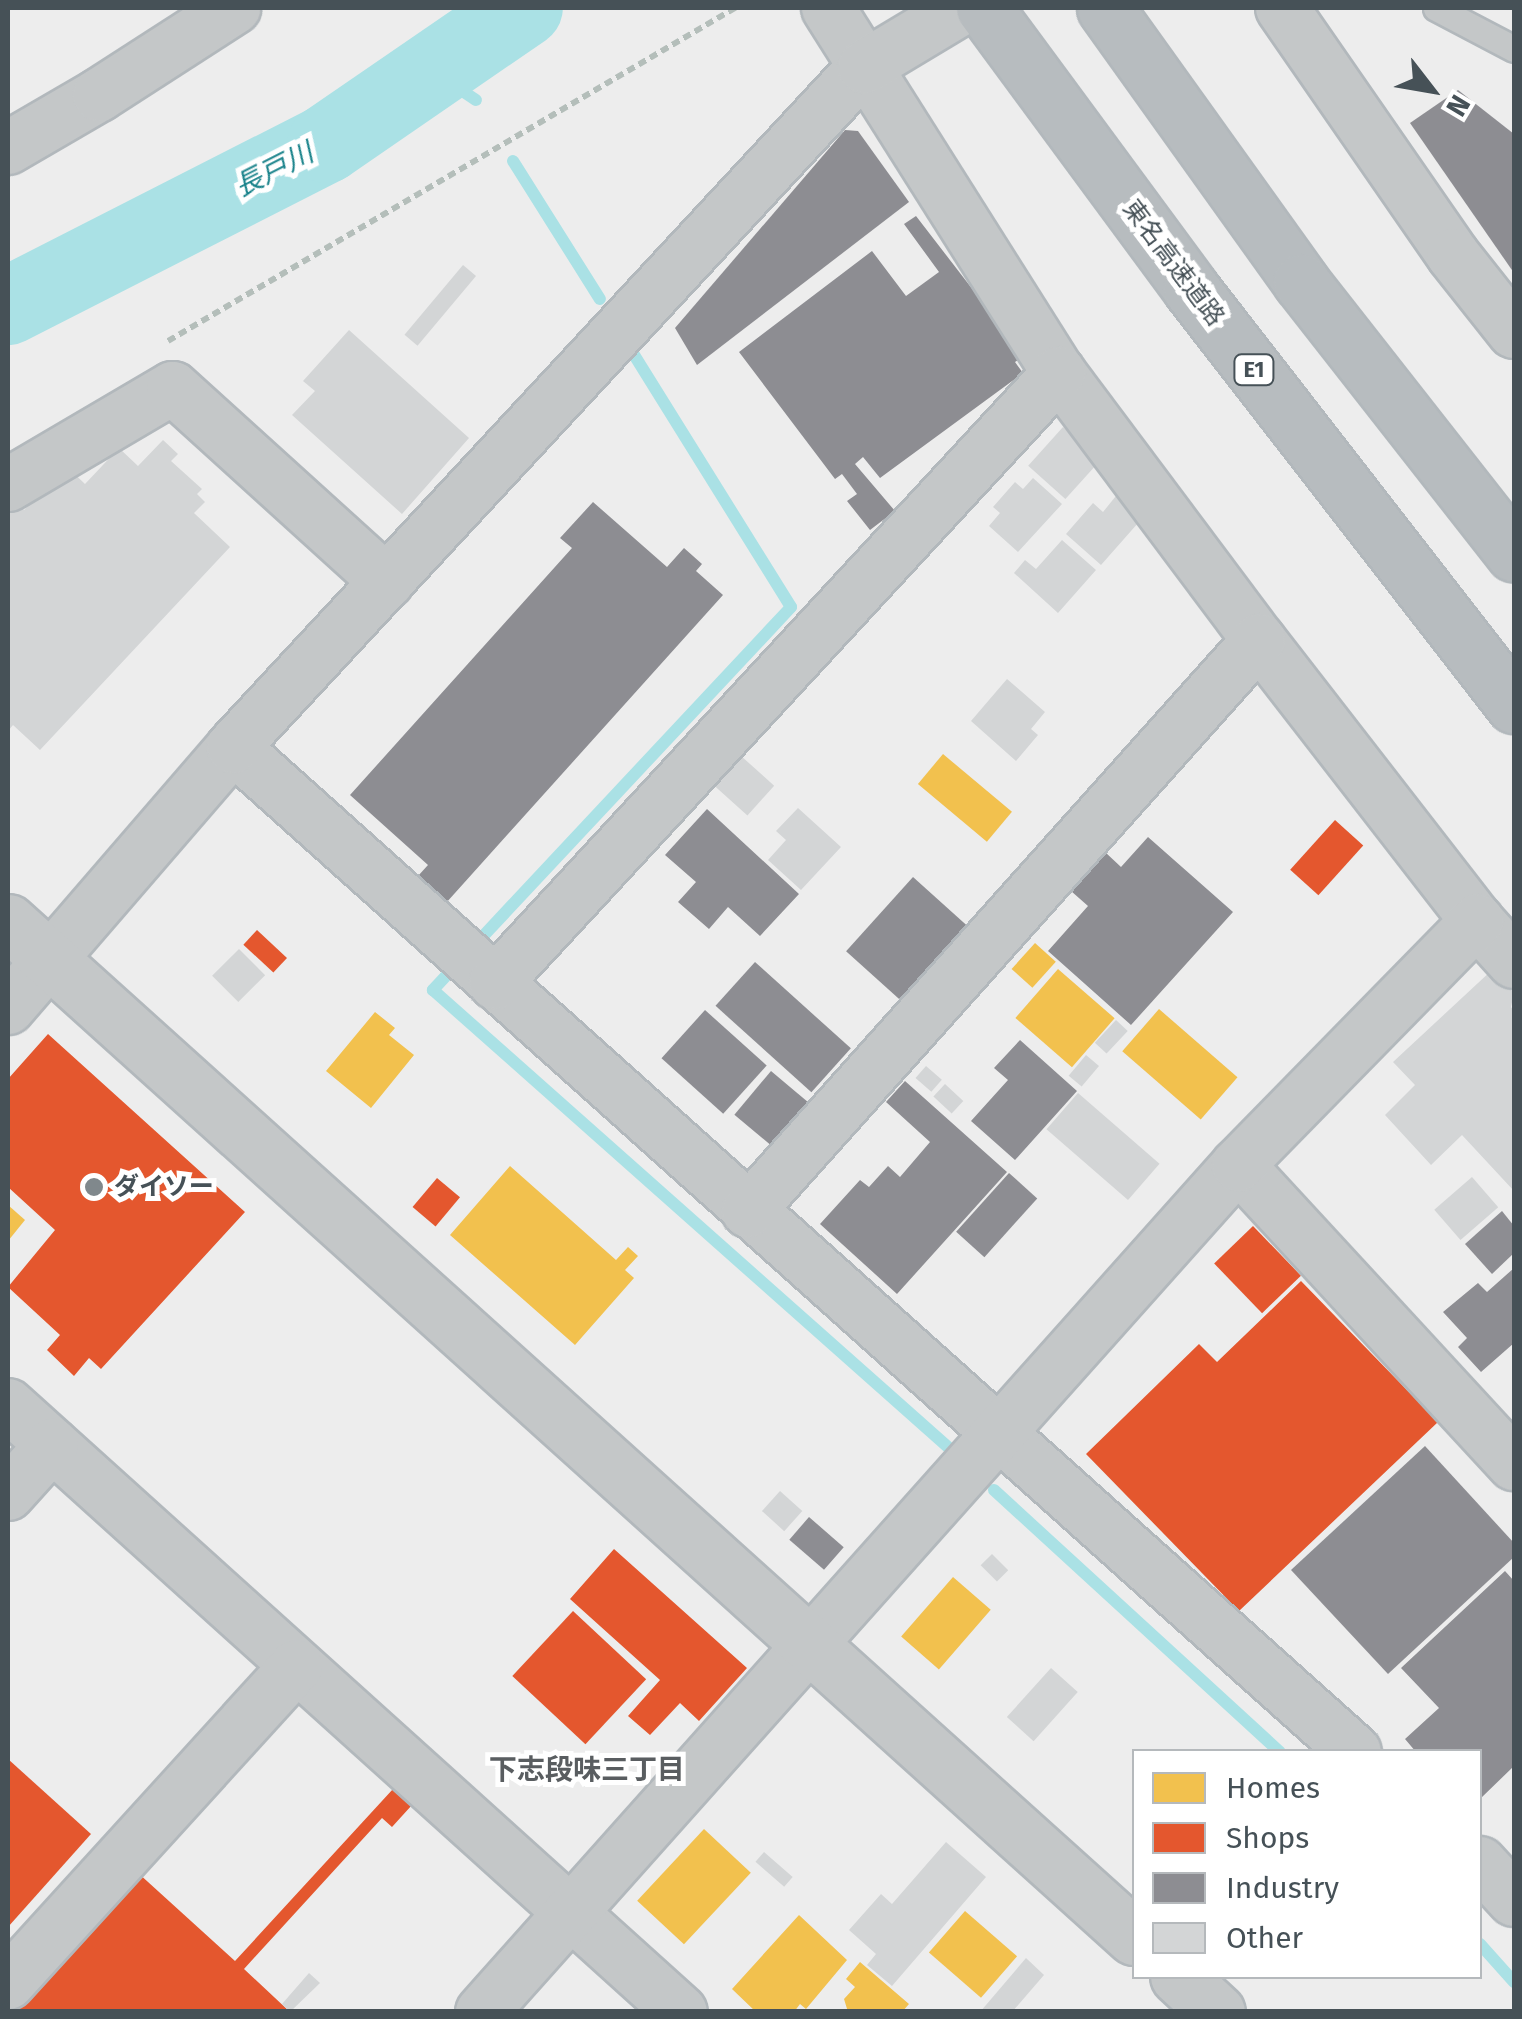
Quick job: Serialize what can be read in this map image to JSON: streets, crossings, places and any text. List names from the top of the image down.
{
  "streets": {
    "highway": ["東名高速道路", "E1"]
  },
  "districts": ["下志段味三丁目"],
  "water": ["長戸川"],
  "places": ["ダイソー"],
  "legend": [
    "Homes",
    "Shops",
    "Industry",
    "Other"
  ],
  "north": "bottom right"
}
